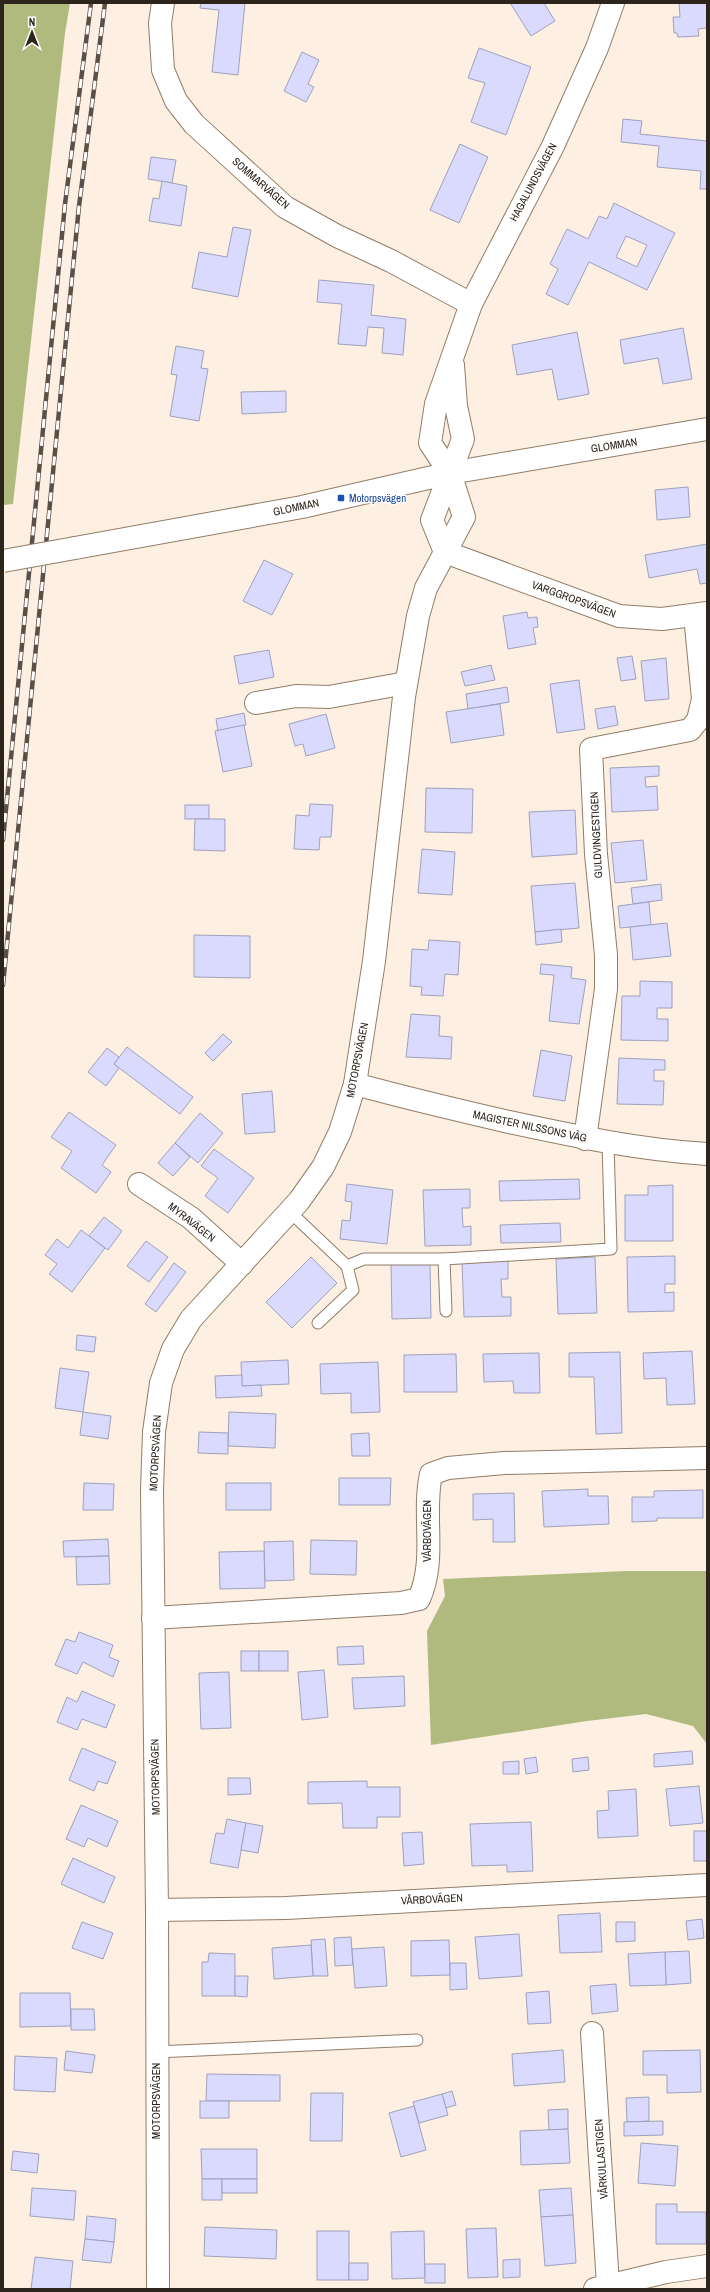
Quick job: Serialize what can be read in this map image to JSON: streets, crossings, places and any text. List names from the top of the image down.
{
  "streets": {
    "street": [
      "HAGALUNDSVÄGEN",
      "SOMMARVÄGEN",
      "GLOMMAN",
      "VARGGROPSVÄGEN",
      "GULDVINGESTIGEN",
      "MOTORPSVÄGEN",
      "MAGISTER NILSSONS VÄG",
      "MYRAVÄGEN",
      "VÅRBOVÄGEN",
      "VÅRKULLASTIGEN"
    ]
  },
  "crossings": [
    ["HAGALUNDSVÄGEN", "SOMMARVÄGEN"],
    ["HAGALUNDSVÄGEN", "GLOMMAN"],
    ["HAGALUNDSVÄGEN", "MOTORPSVÄGEN"],
    ["GLOMMAN", "MOTORPSVÄGEN"],
    ["VARGGROPSVÄGEN", "GULDVINGESTIGEN"],
    ["VARGGROPSVÄGEN", "MOTORPSVÄGEN"],
    ["GULDVINGESTIGEN", "MAGISTER NILSSONS VÄG"],
    ["MOTORPSVÄGEN", "MAGISTER NILSSONS VÄG"],
    ["MOTORPSVÄGEN", "MYRAVÄGEN"],
    ["MOTORPSVÄGEN", "VÅRBOVÄGEN"]
  ],
  "places": {
    "transit": ["Motorpsvägen"]
  },
  "north": "top"
}
